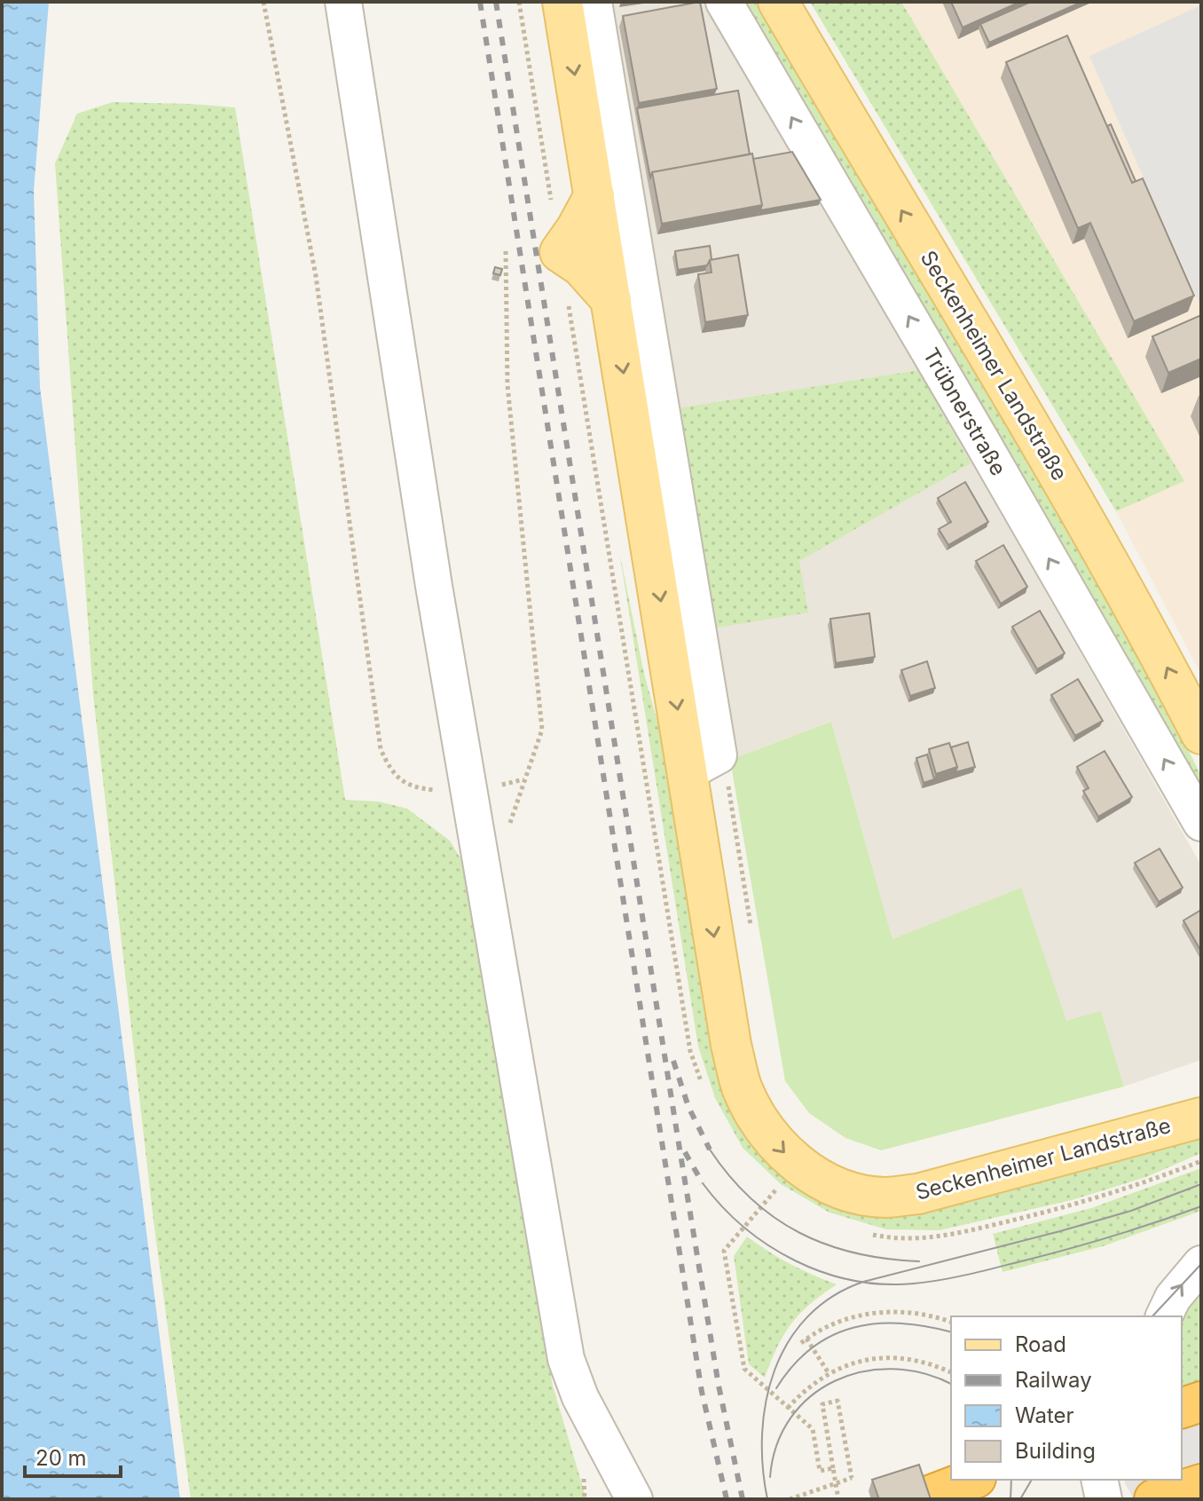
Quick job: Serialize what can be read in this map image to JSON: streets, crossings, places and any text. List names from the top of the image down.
{
  "streets": {
    "main road": ["Seckenheimer Landstraße"],
    "street": ["Trübnerstraße"]
  },
  "one_way": ["Trübnerstraße"],
  "legend": [
    "Road",
    "Railway",
    "Water",
    "Building"
  ],
  "scale_bar": "20 m"
}
